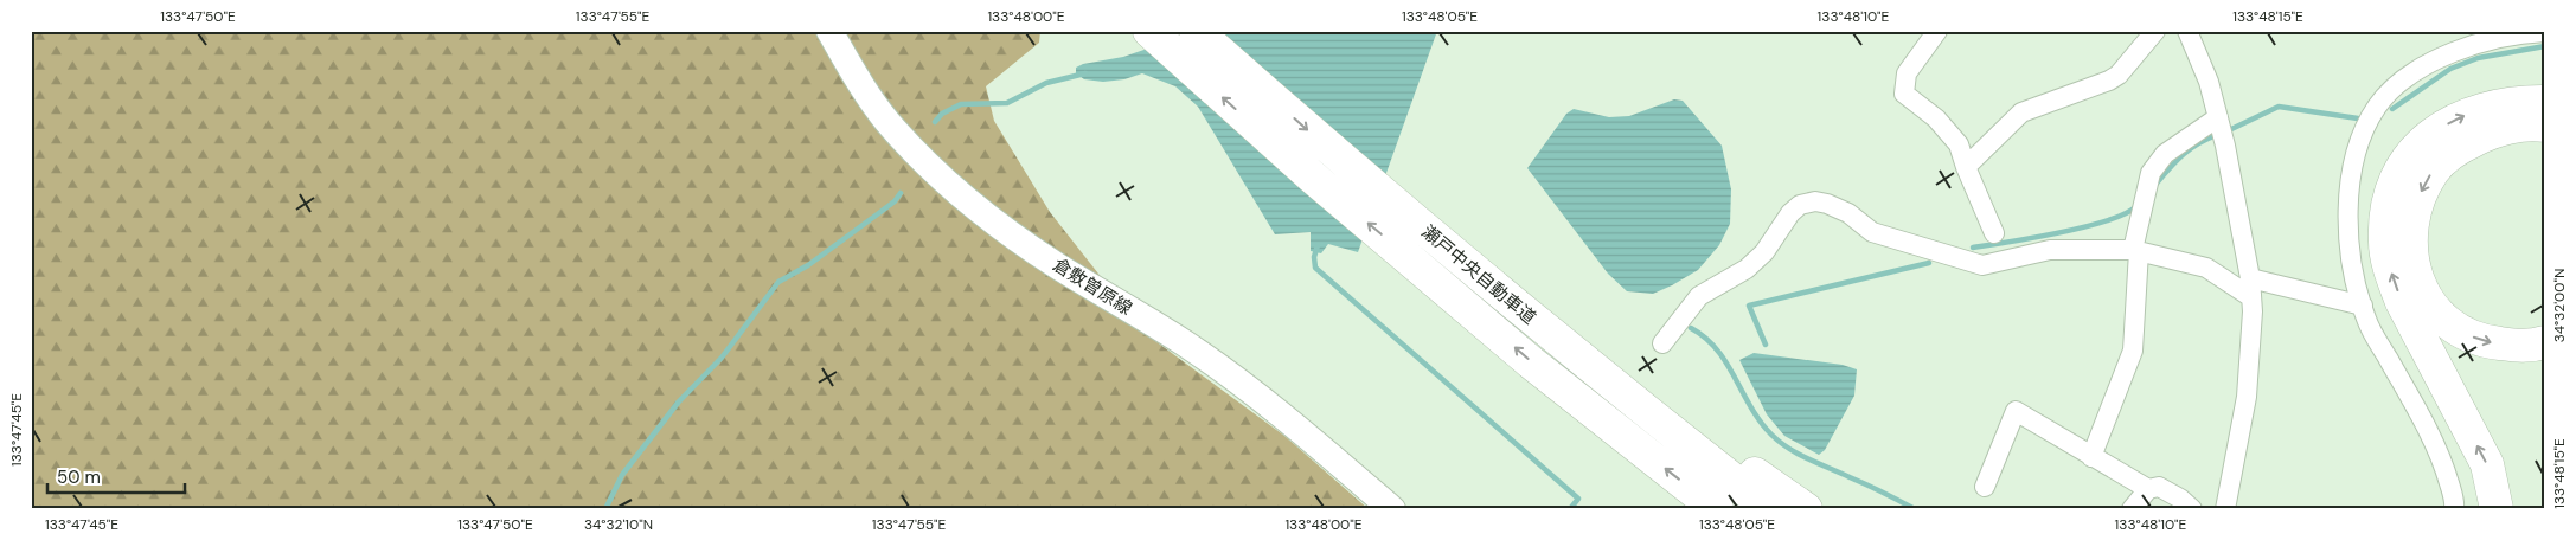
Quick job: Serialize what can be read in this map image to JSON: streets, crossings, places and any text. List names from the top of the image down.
{
  "streets": {
    "highway": ["瀬戸中央自動車道"],
    "street": ["倉敷曽原線"]
  },
  "scale_bar": "50 m",
  "coordinates": [
    "133°47'50\"E",
    "133°47'55\"E",
    "133°48'00\"E",
    "133°48'05\"E",
    "133°48'10\"E",
    "133°48'15\"E",
    "34°32'00\"N",
    "133°47'45\"E",
    "34°32'10\"N"
  ]
}
